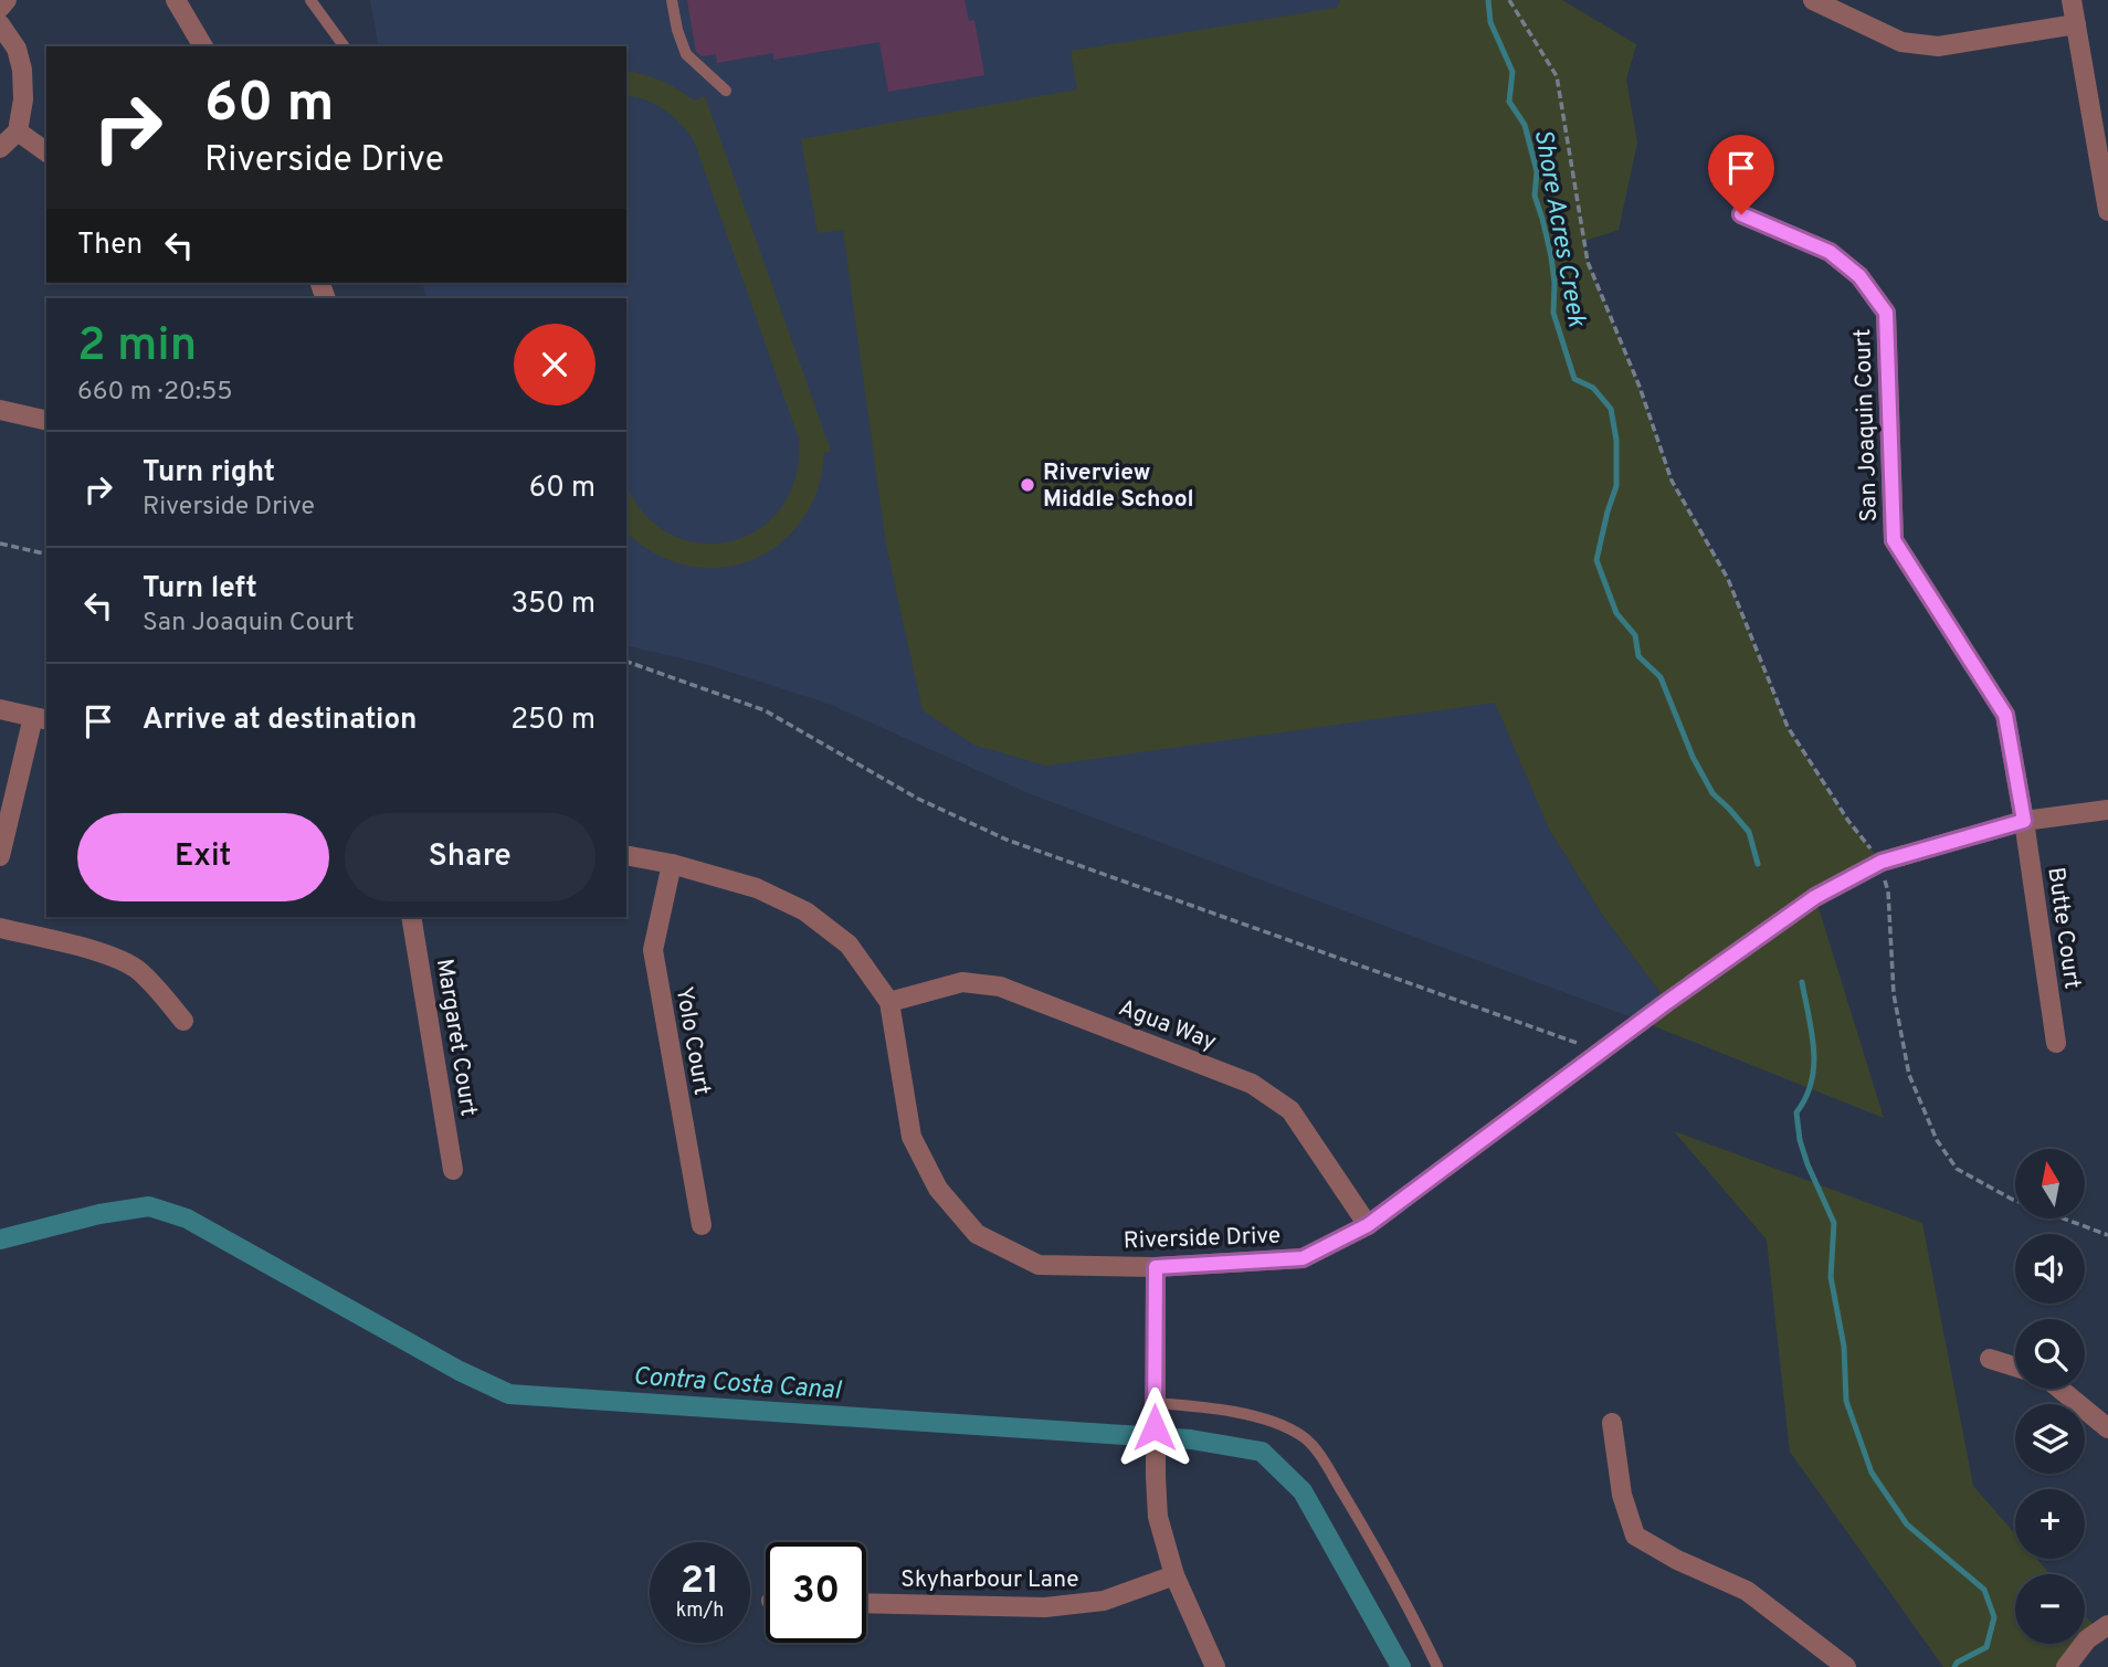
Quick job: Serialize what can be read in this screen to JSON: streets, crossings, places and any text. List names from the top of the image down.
{
  "streets": {
    "street": [
      "San Joaquin Court",
      "Butte Court",
      "Agua Way",
      "Margaret Court",
      "Yolo Court",
      "Riverside Drive",
      "Skyharbour Lane"
    ]
  },
  "crossings": [
    ["San Joaquin Court", "Butte Court"],
    ["San Joaquin Court", "Riverside Drive"],
    ["Butte Court", "Riverside Drive"],
    ["Agua Way", "Riverside Drive"],
    ["Yolo Court", "Riverside Drive"]
  ],
  "water": ["Shore Acres Creek", "Contra Costa Canal"],
  "places": ["Riverview Middle School"],
  "north": "top",
  "page": {
    "turn": ["60 m", "Riverside Drive"],
    "then": "Then",
    "heading": ["2 min", "660 m · 20:55"],
    "list": [
      {
        "name": "Turn right",
        "note": "Riverside Drive",
        "value": "60 m"
      },
      {
        "name": "Turn left",
        "note": "San Joaquin Court",
        "value": "350 m"
      },
      {
        "name": "Arrive at destination",
        "value": "250 m"
      }
    ],
    "buttons": ["Exit", "Share"],
    "map_buttons": ["+", "−"],
    "speed": "21 km/h",
    "limit": "30"
  }
}
